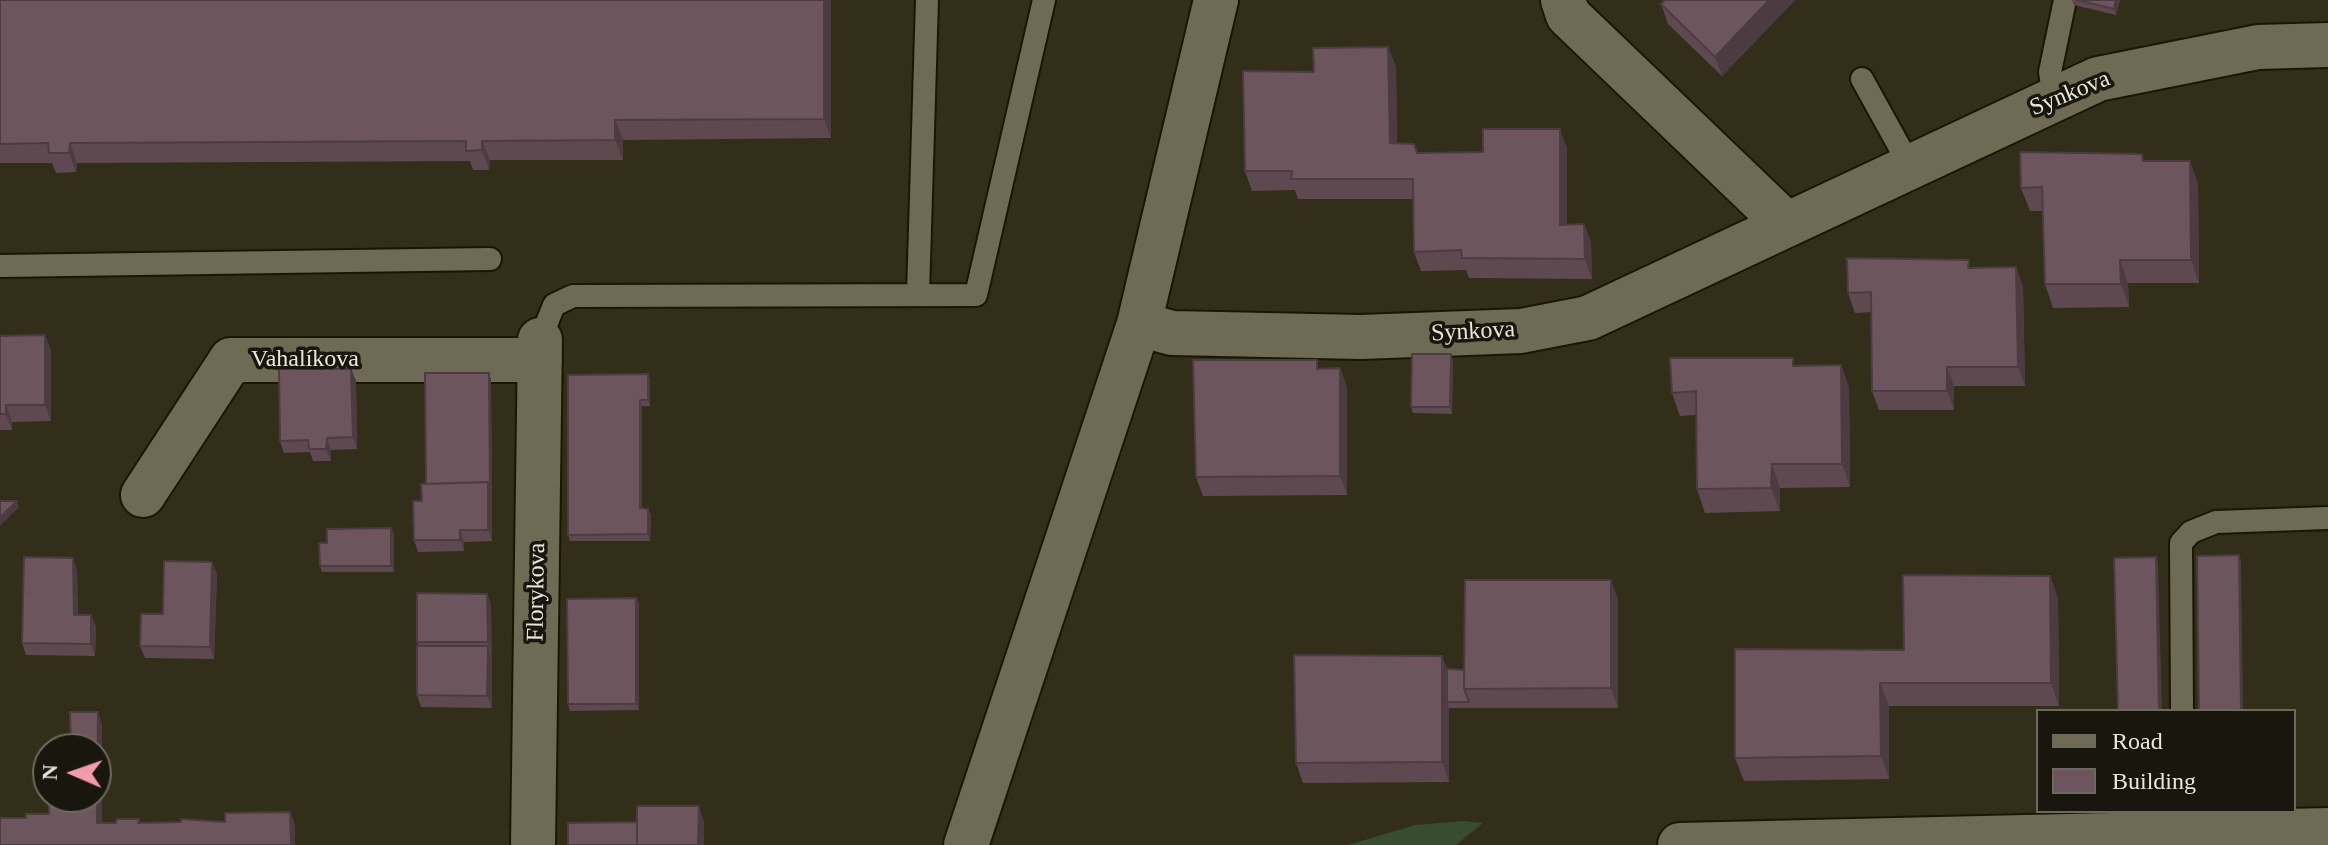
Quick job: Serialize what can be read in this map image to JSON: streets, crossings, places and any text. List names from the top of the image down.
{
  "streets": {
    "street": ["Synkova", "Vahalíkova", "Florykova"]
  },
  "crossings": [
    ["Vahalíkova", "Florykova"]
  ],
  "legend": ["Road", "Building"],
  "north": "left"
}
